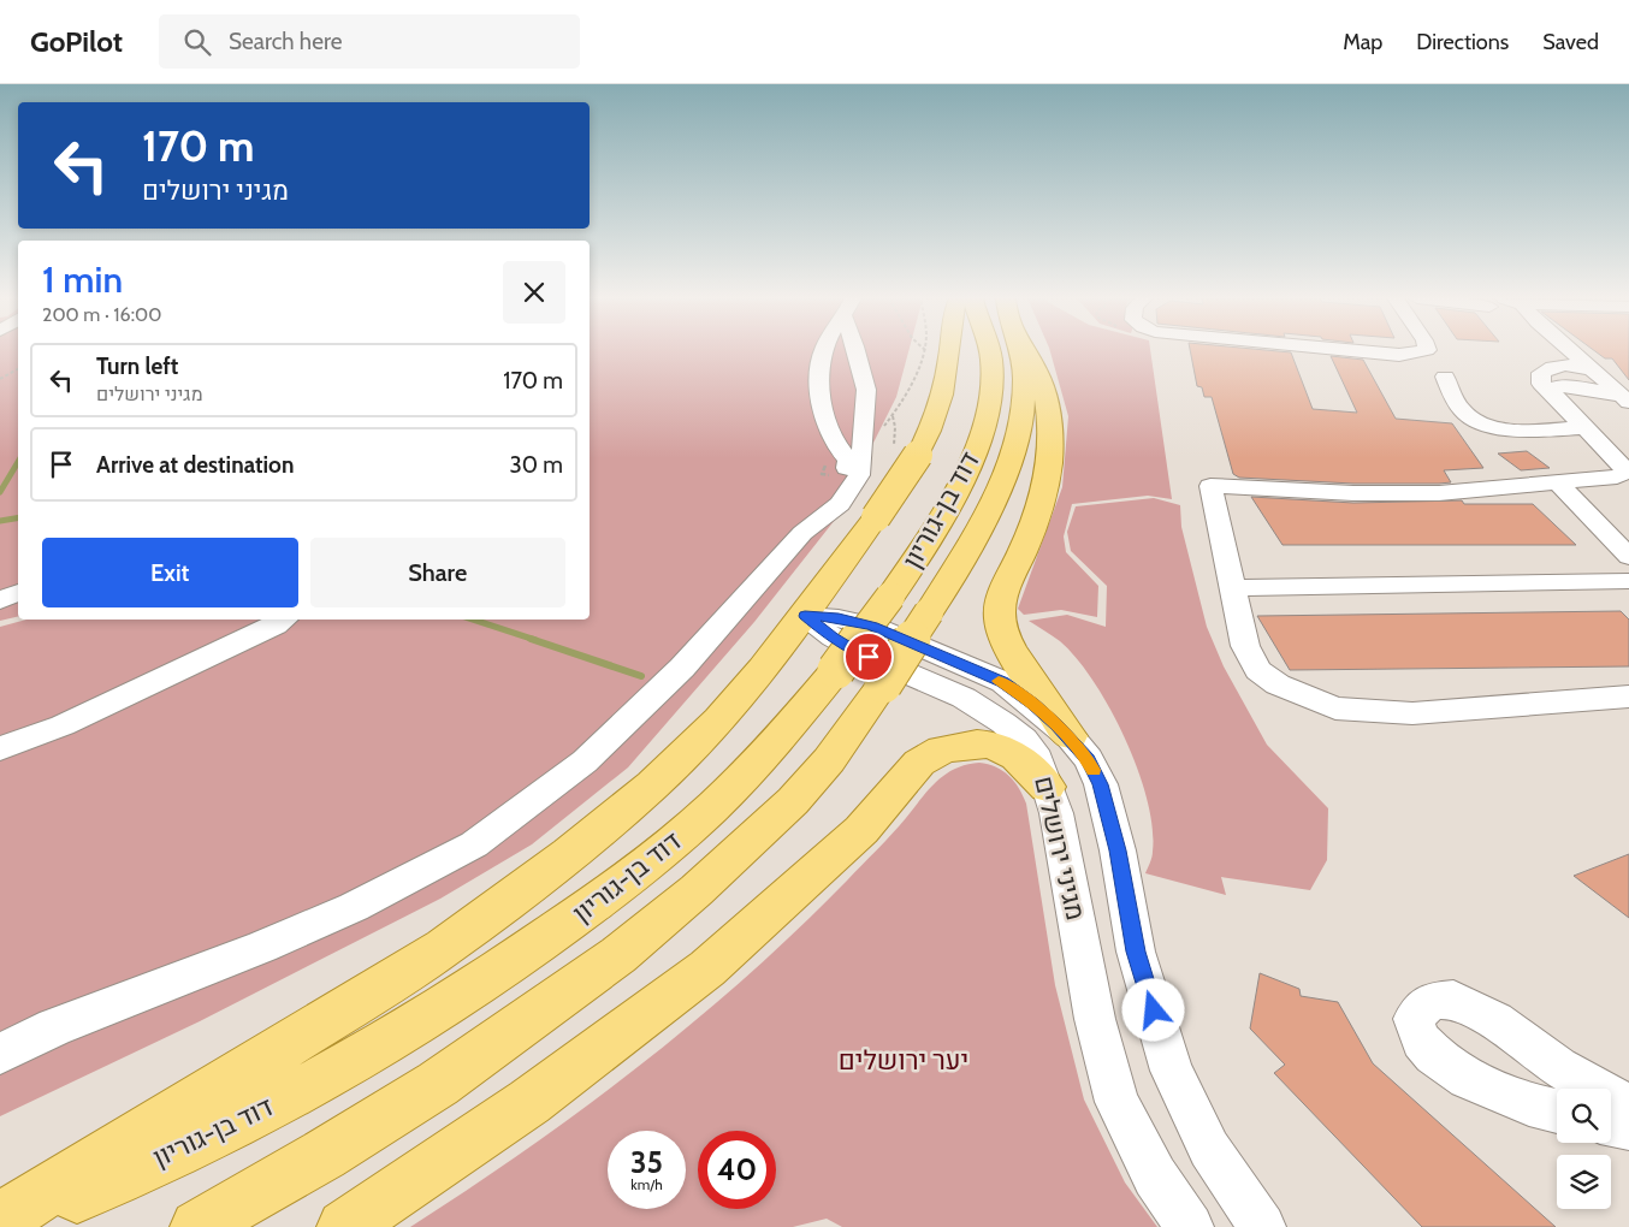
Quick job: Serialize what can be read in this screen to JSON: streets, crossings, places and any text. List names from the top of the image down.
{
  "streets": {
    "main road": ["דוד בן-גוריון"],
    "street": ["מגיני ירושלים"]
  },
  "parks": ["יער ירושלים"],
  "page": {
    "header": "GoPilot",
    "search": "Search here",
    "nav": ["Map", "Directions", "Saved"],
    "turn": ["170 m", "מגיני ירושלים"],
    "heading": ["1 min", "200 m · 16:00"],
    "list": [
      {
        "name": "Turn left",
        "note": "מגיני ירושלים",
        "value": "170 m"
      },
      {
        "name": "Arrive at destination",
        "value": "30 m"
      }
    ],
    "buttons": ["Exit", "Share"],
    "speed": "35 km/h",
    "limit": "40"
  }
}
